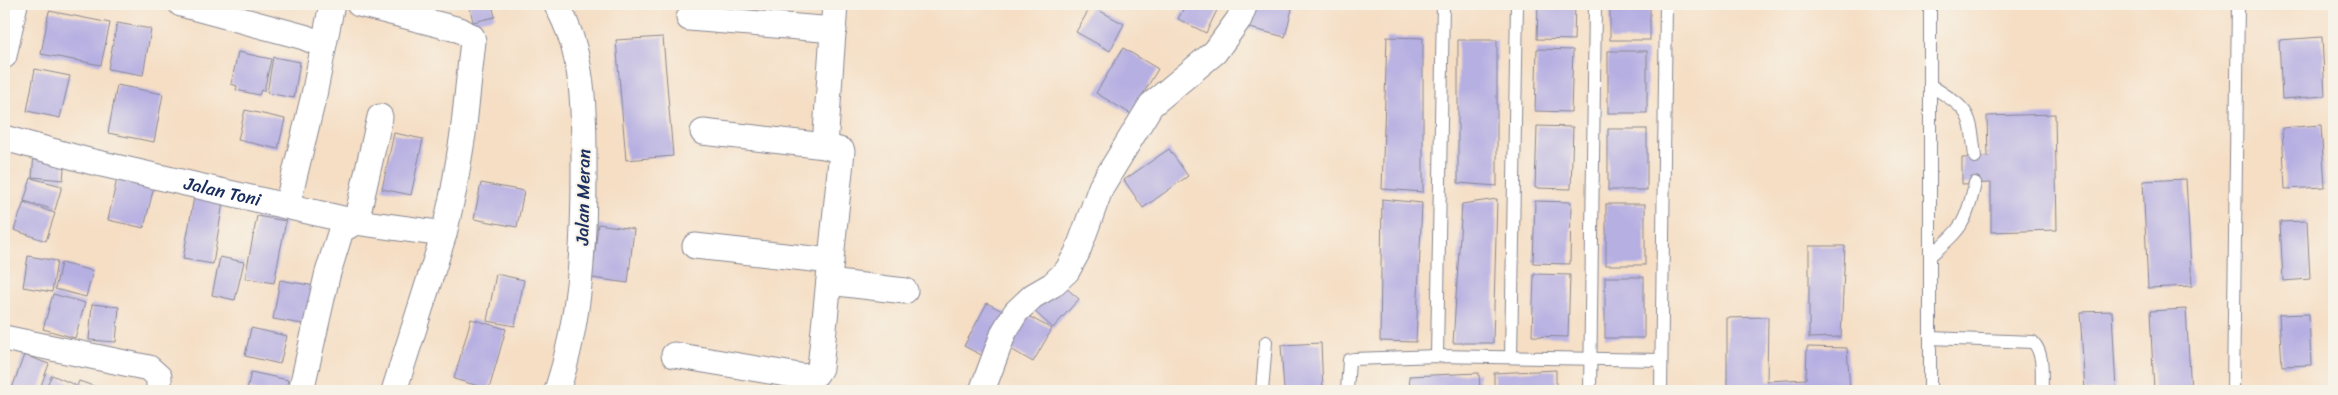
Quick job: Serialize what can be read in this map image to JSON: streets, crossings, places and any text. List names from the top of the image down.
{
  "streets": {
    "street": ["Jalan Toni", "Jalan Meran"]
  }
}
